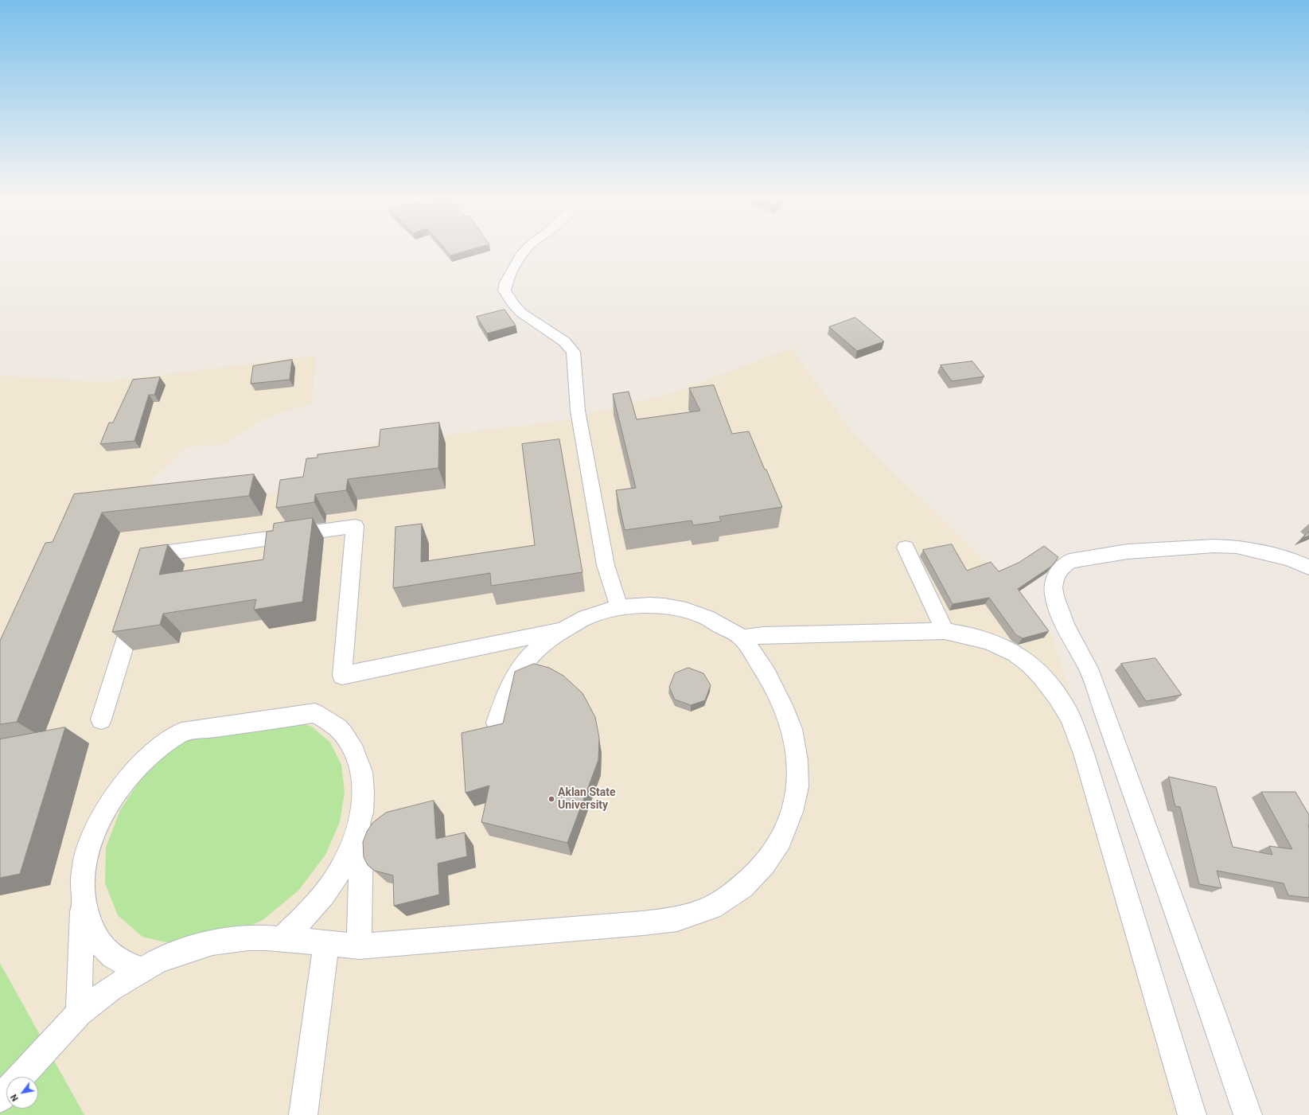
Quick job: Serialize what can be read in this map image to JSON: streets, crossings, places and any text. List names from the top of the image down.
{
  "places": ["Aklan State University"],
  "north": "bottom left"
}
